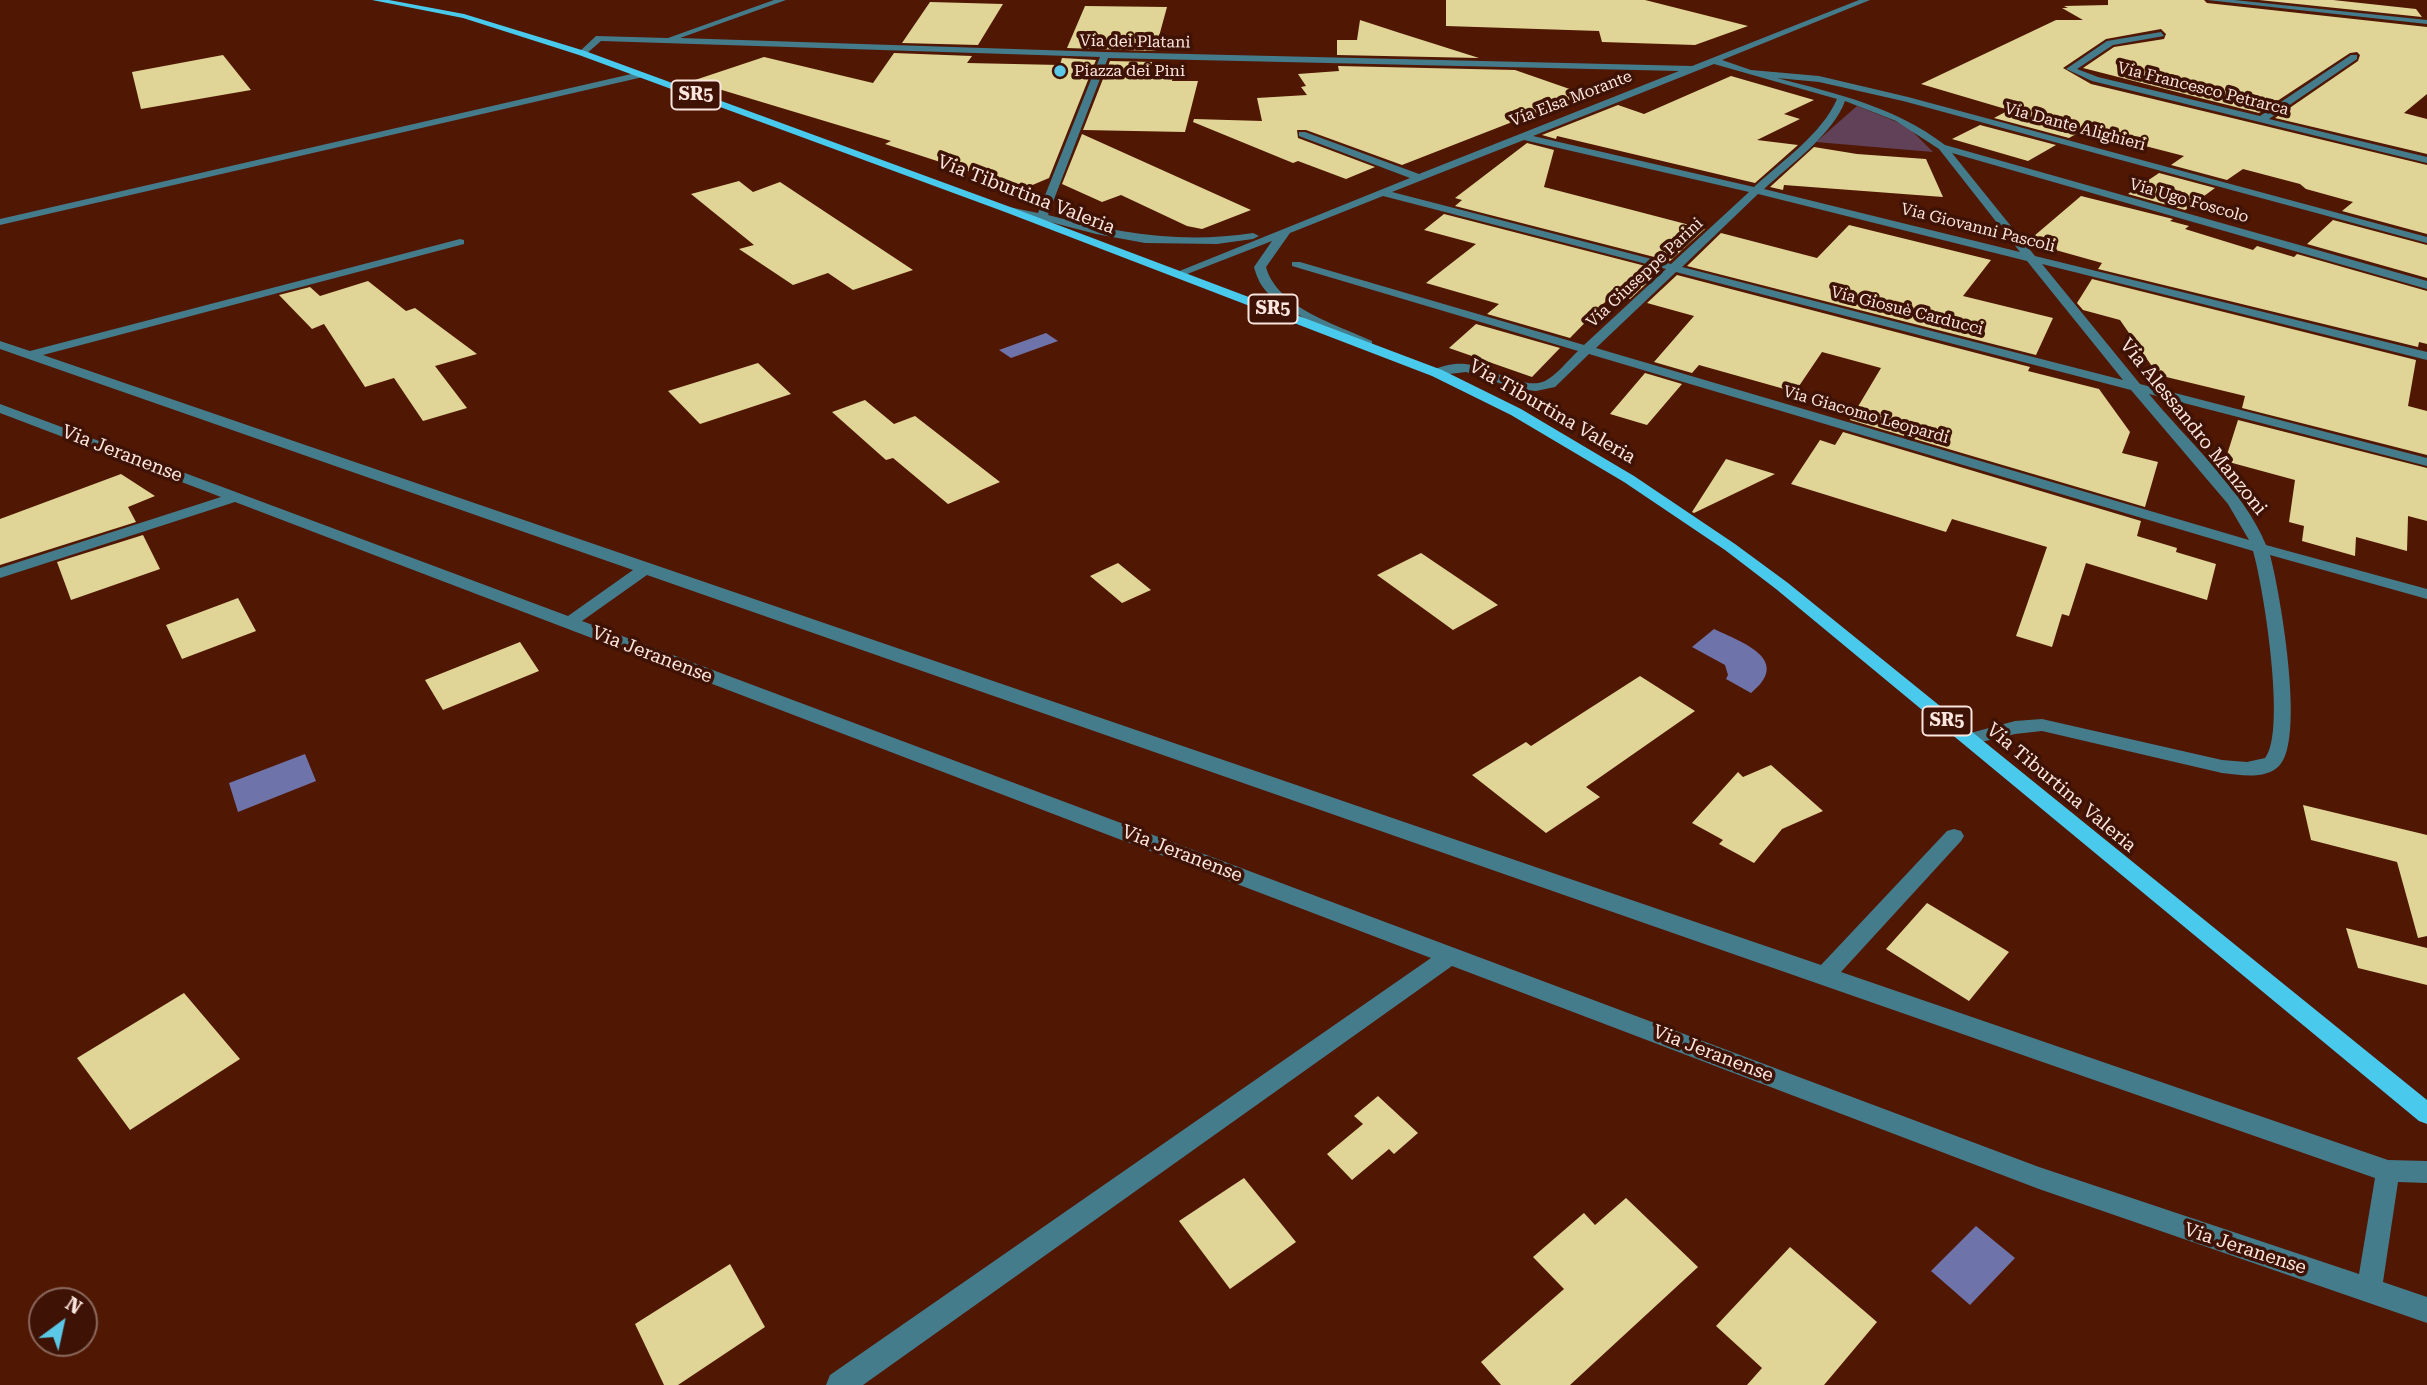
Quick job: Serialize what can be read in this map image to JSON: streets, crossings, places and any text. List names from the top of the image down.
{
  "streets": {
    "main road": ["SR5", "Via Tiburtina Valeria"],
    "street": [
      "Via dei Platani",
      "Via Francesco Petrarca",
      "Via Elsa Morante",
      "Via Dante Alighieri",
      "Via Ugo Foscolo",
      "Via Giovanni Pascoli",
      "Via Giuseppe Parini",
      "Via Giosuè Carducci",
      "Via Giacomo Leopardi",
      "Via Alessandro Manzoni",
      "Via Jeranense"
    ]
  },
  "crossings": [
    ["Via dei Platani", "Via Elsa Morante"],
    ["Via dei Platani", "Via Tiburtina Valeria"],
    ["Via Elsa Morante", "Via Dante Alighieri"],
    ["Via Elsa Morante", "Via Tiburtina Valeria"],
    ["Via Elsa Morante", "Via Giovanni Pascoli"],
    ["Via Elsa Morante", "Via Giosuè Carducci"],
    ["Via Dante Alighieri", "Via Alessandro Manzoni"],
    ["Via Tiburtina Valeria", "Via Giuseppe Parini"],
    ["Via Tiburtina Valeria", "Via Alessandro Manzoni"],
    ["Via Ugo Foscolo", "Via Alessandro Manzoni"],
    ["Via Giovanni Pascoli", "Via Giuseppe Parini"],
    ["Via Giovanni Pascoli", "Via Alessandro Manzoni"],
    ["Via Giuseppe Parini", "Via Giosuè Carducci"],
    ["Via Giuseppe Parini", "Via Giacomo Leopardi"],
    ["Via Giuseppe Parini", "Via Alessandro Manzoni"],
    ["Via Giosuè Carducci", "Via Alessandro Manzoni"],
    ["Via Giacomo Leopardi", "Via Alessandro Manzoni"]
  ],
  "places": ["Piazza dei Pini"],
  "north": "top right"
}
